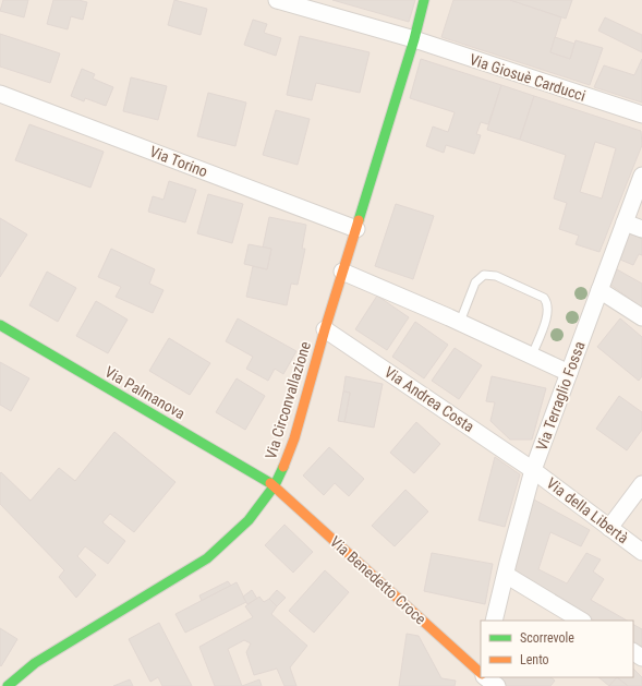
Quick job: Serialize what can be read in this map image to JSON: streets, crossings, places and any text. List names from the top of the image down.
{
  "streets": {
    "street": [
      "Via Giosuè Carducci",
      "Via Torino",
      "Via Palmanova",
      "Via Terraglio Fossa",
      "Via Andrea Costa",
      "Via Circonvallazione",
      "Via della Libertà",
      "Via Benedetto Croce"
    ]
  },
  "crossings": [
    ["Via Giosuè Carducci", "Via Circonvallazione"],
    ["Via Torino", "Via Circonvallazione"],
    ["Via Palmanova", "Via Circonvallazione"],
    ["Via Palmanova", "Via Benedetto Croce"],
    ["Via Terraglio Fossa", "Via Andrea Costa"],
    ["Via Terraglio Fossa", "Via della Libertà"],
    ["Via Andrea Costa", "Via Circonvallazione"],
    ["Via Andrea Costa", "Via della Libertà"],
    ["Via Circonvallazione", "Via Benedetto Croce"]
  ],
  "legend": ["Scorrevole", "Lento"]
}
